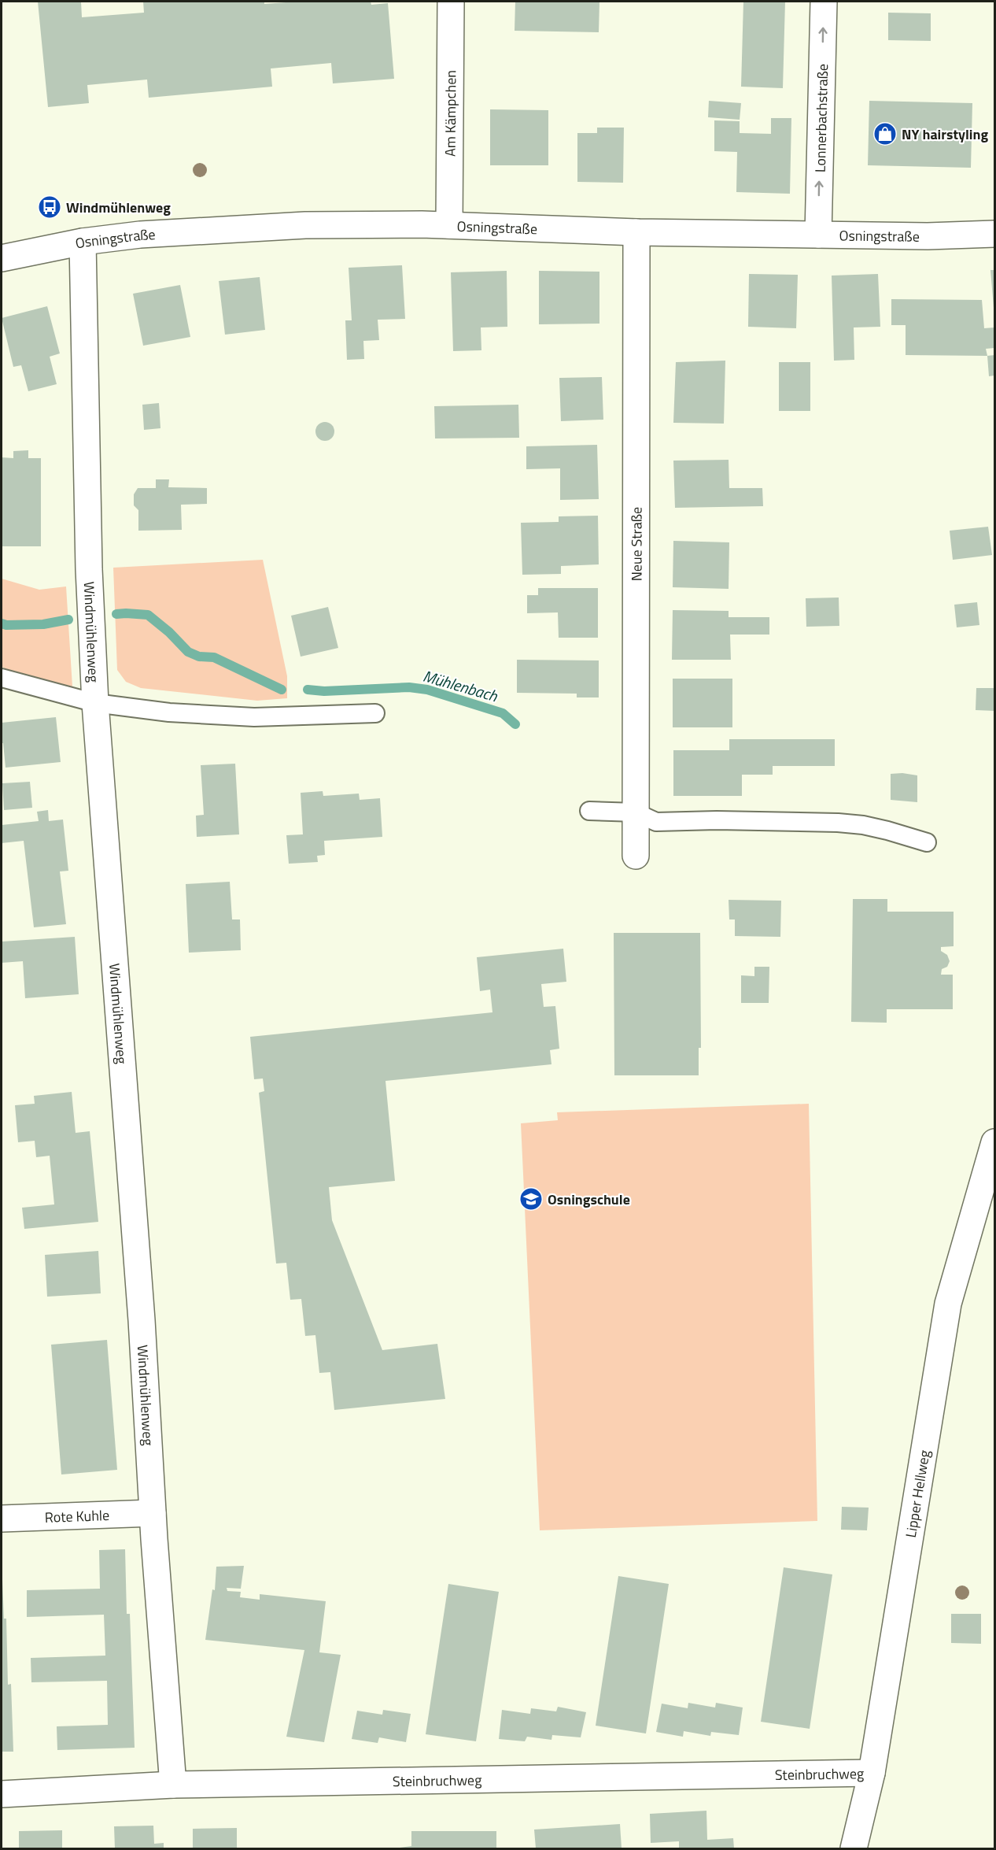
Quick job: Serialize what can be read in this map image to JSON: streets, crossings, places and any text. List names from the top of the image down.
{
  "streets": {
    "street": [
      "Am Kämpchen",
      "Lonnerbachstraße",
      "Osningstraße",
      "Neue Straße",
      "Windmühlenweg",
      "Lipper Hellweg",
      "Rote Kuhle",
      "Steinbruchweg"
    ]
  },
  "crossings": [
    ["Am Kämpchen", "Osningstraße"],
    ["Lonnerbachstraße", "Osningstraße"],
    ["Osningstraße", "Neue Straße"],
    ["Osningstraße", "Windmühlenweg"],
    ["Windmühlenweg", "Rote Kuhle"],
    ["Windmühlenweg", "Steinbruchweg"],
    ["Lipper Hellweg", "Steinbruchweg"]
  ],
  "one_way": ["Lonnerbachstraße"],
  "water": ["Mühlenbach"],
  "places": {
    "shop": ["NY hairstyling"],
    "bus stop": ["Windmühlenweg"],
    "school or university": ["Osningschule"]
  }
}
